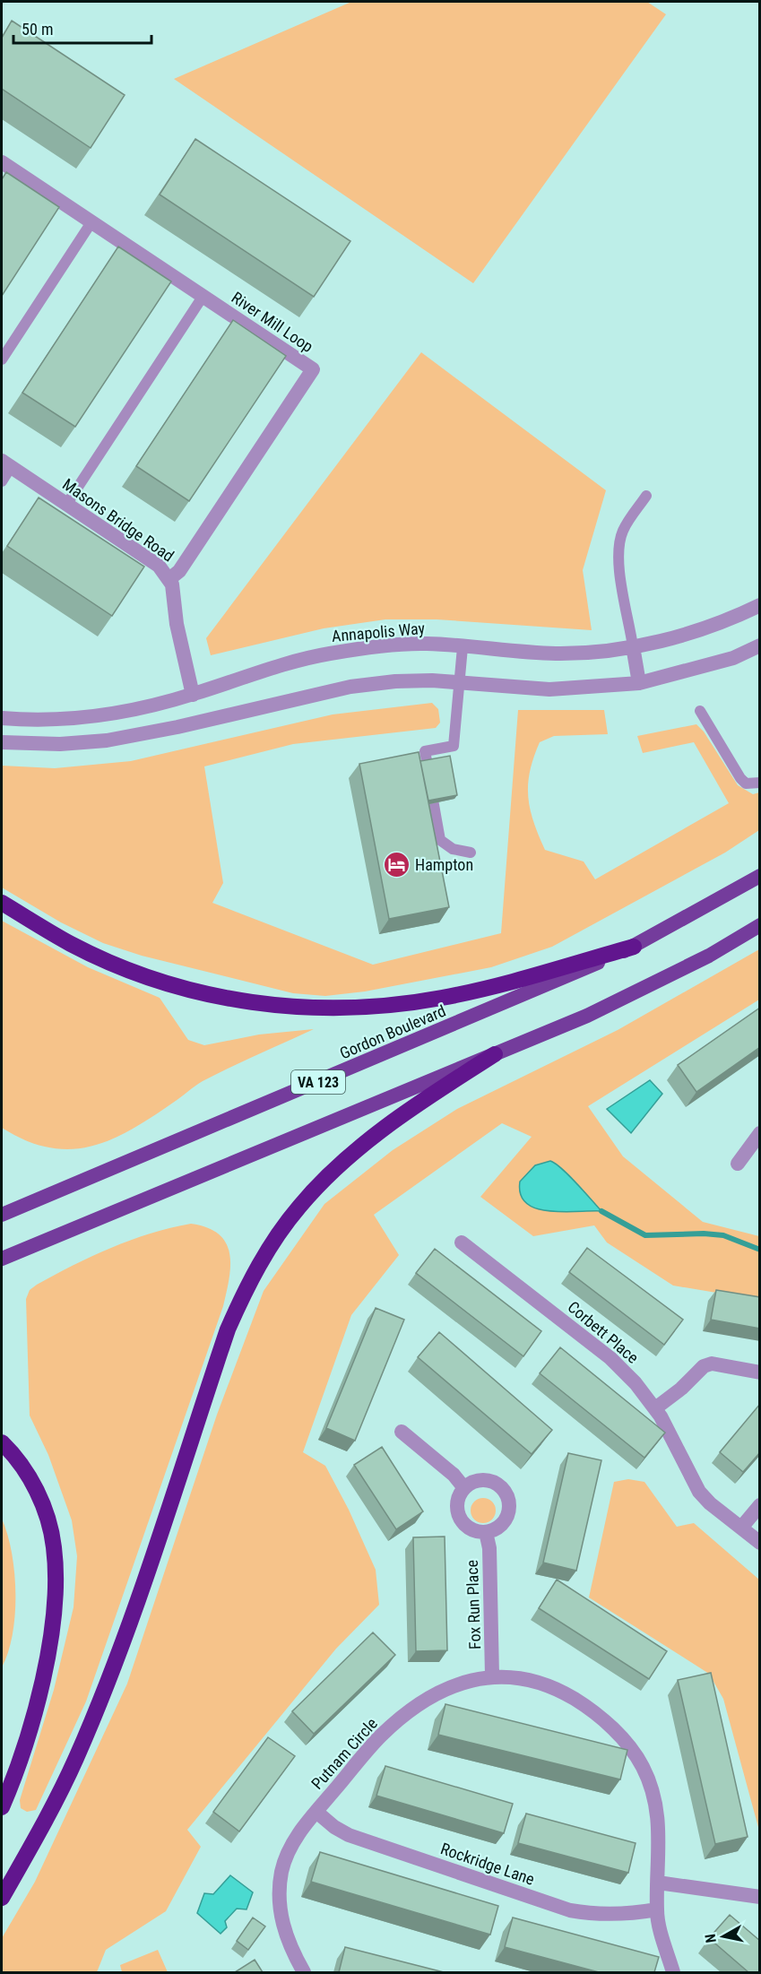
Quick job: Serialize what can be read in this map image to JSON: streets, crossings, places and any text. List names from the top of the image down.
{
  "streets": {
    "main road": ["Gordon Boulevard", "VA 123"],
    "street": [
      "River Mill Loop",
      "Masons Bridge Road",
      "Annapolis Way",
      "Corbett Place",
      "Fox Run Place",
      "Putnam Circle",
      "Rockridge Lane"
    ]
  },
  "crossings": [
    ["River Mill Loop", "Masons Bridge Road"],
    ["Masons Bridge Road", "Annapolis Way"],
    ["Fox Run Place", "Putnam Circle"],
    ["Putnam Circle", "Rockridge Lane"]
  ],
  "places": {
    "hotel": ["Hampton"]
  },
  "scale_bar": "50 m",
  "north": "left"
}
